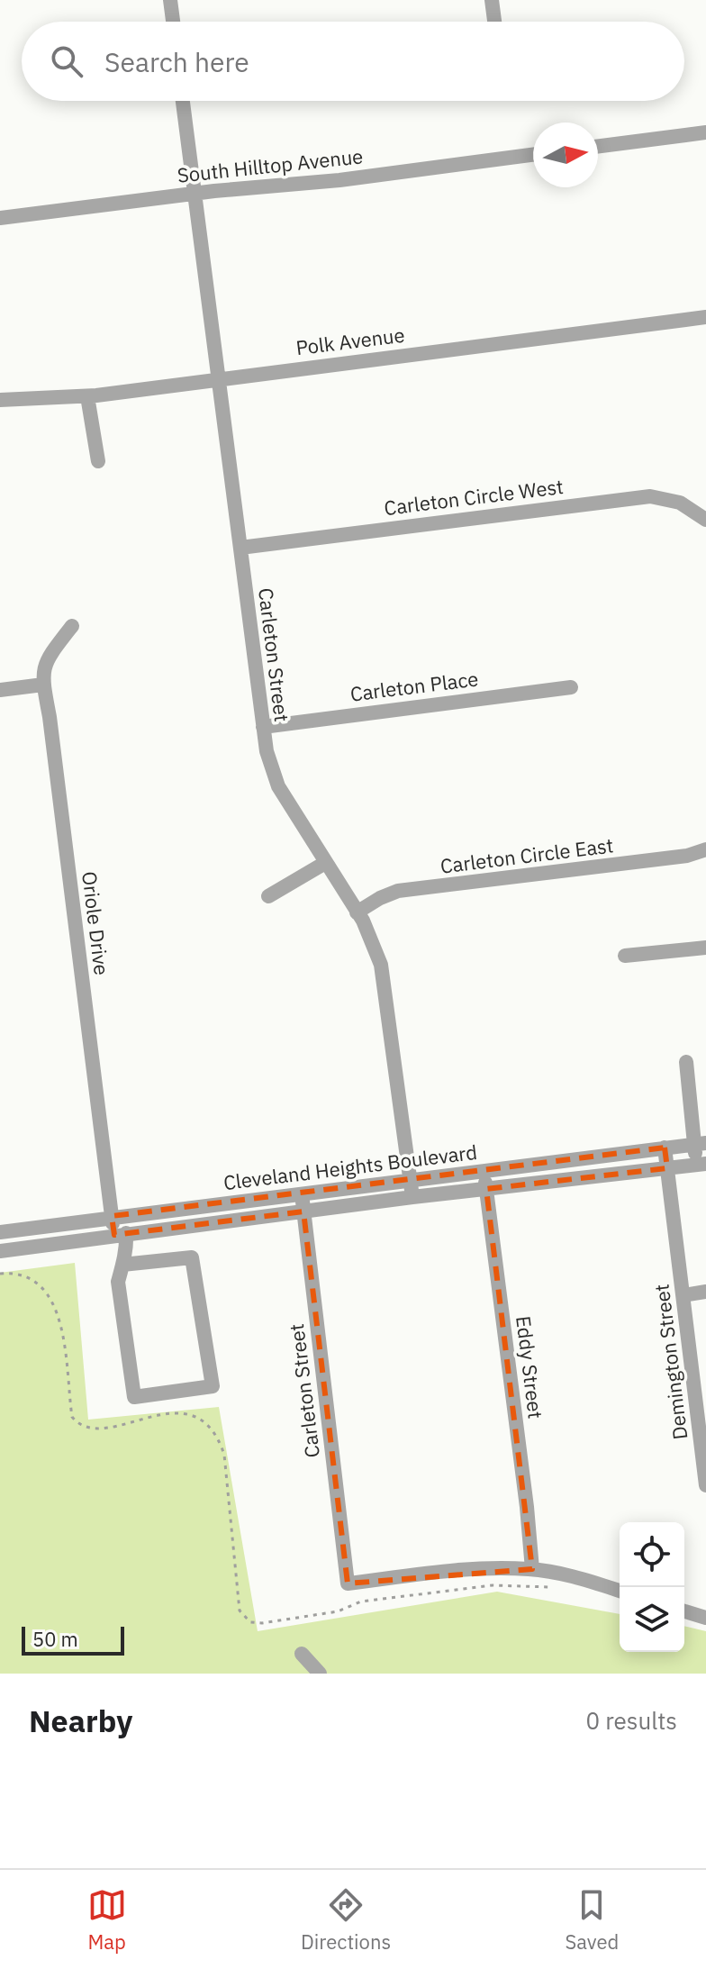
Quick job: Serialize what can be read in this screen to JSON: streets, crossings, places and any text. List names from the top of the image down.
{
  "streets": {
    "street": [
      "South Hilltop Avenue",
      "Polk Avenue",
      "Carleton Circle West",
      "Carleton Street",
      "Carleton Place",
      "Carleton Circle East",
      "Oriole Drive",
      "Cleveland Heights Boulevard",
      "Demington Street",
      "Eddy Street"
    ]
  },
  "crossings": [
    ["South Hilltop Avenue", "Carleton Street"],
    ["Polk Avenue", "Carleton Street"],
    ["Carleton Circle West", "Carleton Street"],
    ["Carleton Street", "Carleton Place"],
    ["Carleton Street", "Carleton Circle East"],
    ["Carleton Street", "Cleveland Heights Boulevard"],
    ["Carleton Street", "Eddy Street"],
    ["Oriole Drive", "Cleveland Heights Boulevard"],
    ["Cleveland Heights Boulevard", "Demington Street"],
    ["Cleveland Heights Boulevard", "Eddy Street"]
  ],
  "scale_bar": "50 m",
  "north": "right",
  "page": {
    "search": "Search here",
    "scale": "50 m",
    "heading": ["Nearby", "0 results"],
    "nav": ["Map", "Directions", "Saved"]
  }
}
